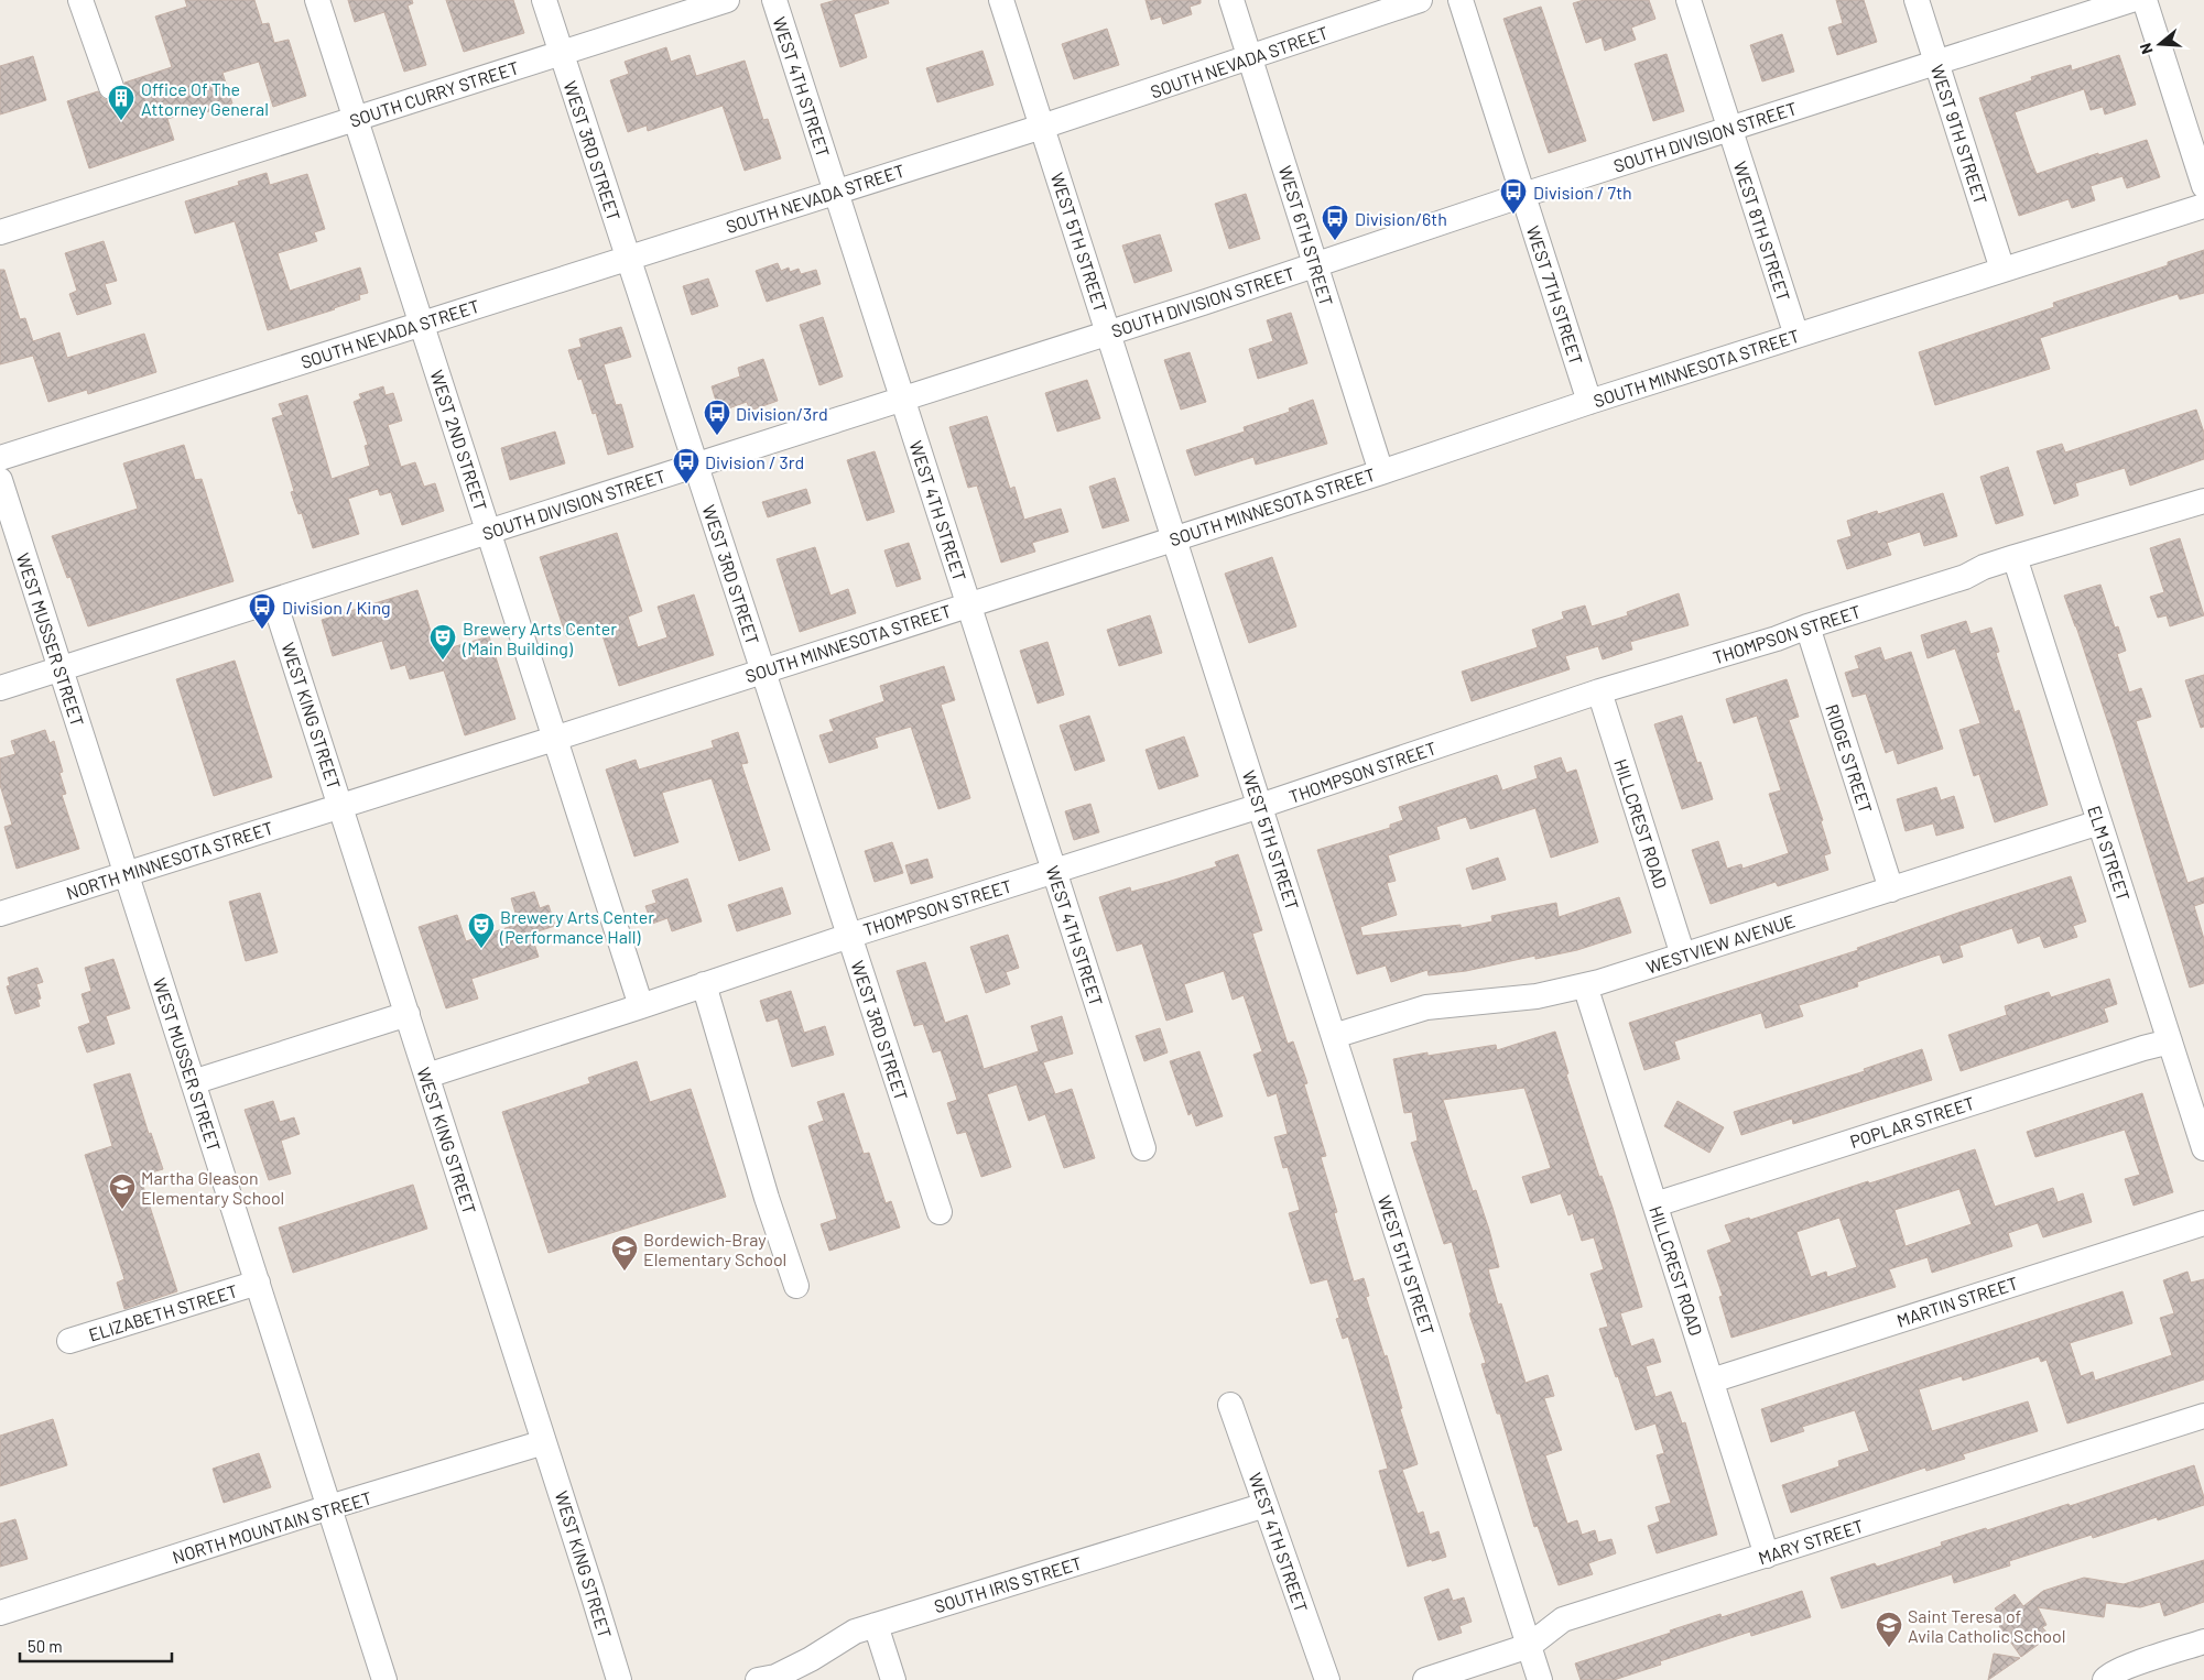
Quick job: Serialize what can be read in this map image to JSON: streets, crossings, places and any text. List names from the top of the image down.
{
  "streets": {
    "street": [
      "SOUTH NEVADA STREET",
      "WEST 4TH STREET",
      "SOUTH CURRY STREET",
      "WEST 9TH STREET",
      "SOUTH DIVISION STREET",
      "WEST 3RD STREET",
      "WEST 8TH STREET",
      "WEST 6TH STREET",
      "WEST 5TH STREET",
      "WEST 7TH STREET",
      "SOUTH MINNESOTA STREET",
      "WEST 2ND STREET",
      "THOMPSON STREET",
      "WEST MUSSER STREET",
      "WEST KING STREET",
      "RIDGE STREET",
      "HILLCREST ROAD",
      "ELM STREET",
      "NORTH MINNESOTA STREET",
      "WESTVIEW AVENUE",
      "POPLAR STREET",
      "MARTIN STREET",
      "ELIZABETH STREET",
      "NORTH MOUNTAIN STREET",
      "MARY STREET",
      "SOUTH IRIS STREET"
    ]
  },
  "crossings": [
    ["SOUTH NEVADA STREET", "WEST 4TH STREET"],
    ["SOUTH NEVADA STREET", "WEST 3RD STREET"],
    ["SOUTH NEVADA STREET", "WEST 6TH STREET"],
    ["SOUTH NEVADA STREET", "WEST 5TH STREET"],
    ["SOUTH NEVADA STREET", "WEST 2ND STREET"],
    ["WEST 4TH STREET", "SOUTH DIVISION STREET"],
    ["WEST 4TH STREET", "SOUTH MINNESOTA STREET"],
    ["WEST 4TH STREET", "THOMPSON STREET"],
    ["WEST 4TH STREET", "SOUTH IRIS STREET"],
    ["SOUTH CURRY STREET", "WEST 3RD STREET"],
    ["SOUTH CURRY STREET", "WEST 2ND STREET"],
    ["WEST 9TH STREET", "SOUTH DIVISION STREET"],
    ["WEST 9TH STREET", "SOUTH MINNESOTA STREET"],
    ["SOUTH DIVISION STREET", "WEST 3RD STREET"],
    ["SOUTH DIVISION STREET", "WEST 8TH STREET"],
    ["SOUTH DIVISION STREET", "WEST 6TH STREET"],
    ["SOUTH DIVISION STREET", "WEST 5TH STREET"],
    ["SOUTH DIVISION STREET", "WEST 7TH STREET"],
    ["SOUTH DIVISION STREET", "WEST 2ND STREET"],
    ["SOUTH DIVISION STREET", "WEST MUSSER STREET"],
    ["SOUTH DIVISION STREET", "WEST KING STREET"],
    ["WEST 3RD STREET", "SOUTH MINNESOTA STREET"],
    ["WEST 3RD STREET", "THOMPSON STREET"],
    ["WEST 8TH STREET", "SOUTH MINNESOTA STREET"],
    ["WEST 6TH STREET", "SOUTH MINNESOTA STREET"],
    ["WEST 5TH STREET", "SOUTH MINNESOTA STREET"],
    ["WEST 5TH STREET", "THOMPSON STREET"],
    ["WEST 5TH STREET", "WESTVIEW AVENUE"],
    ["WEST 5TH STREET", "MARY STREET"],
    ["WEST 7TH STREET", "SOUTH MINNESOTA STREET"],
    ["SOUTH MINNESOTA STREET", "WEST 2ND STREET"],
    ["SOUTH MINNESOTA STREET", "WEST KING STREET"],
    ["SOUTH MINNESOTA STREET", "NORTH MINNESOTA STREET"],
    ["WEST 2ND STREET", "THOMPSON STREET"],
    ["THOMPSON STREET", "WEST KING STREET"],
    ["THOMPSON STREET", "RIDGE STREET"],
    ["THOMPSON STREET", "HILLCREST ROAD"],
    ["THOMPSON STREET", "ELM STREET"],
    ["WEST MUSSER STREET", "NORTH MINNESOTA STREET"],
    ["WEST MUSSER STREET", "ELIZABETH STREET"],
    ["WEST MUSSER STREET", "NORTH MOUNTAIN STREET"],
    ["WEST KING STREET", "NORTH MINNESOTA STREET"],
    ["WEST KING STREET", "NORTH MOUNTAIN STREET"],
    ["RIDGE STREET", "WESTVIEW AVENUE"],
    ["HILLCREST ROAD", "WESTVIEW AVENUE"],
    ["HILLCREST ROAD", "POPLAR STREET"],
    ["HILLCREST ROAD", "MARTIN STREET"],
    ["HILLCREST ROAD", "MARY STREET"],
    ["ELM STREET", "WESTVIEW AVENUE"],
    ["ELM STREET", "POPLAR STREET"]
  ],
  "places": {
    "building": ["Office Of The Attorney General"],
    "bus stop": [
      "Division / 7th",
      "Division/6th",
      "Division/3rd",
      "Division / 3rd",
      "Division / King"
    ],
    "theatre": ["Brewery Arts Center (Main Building)", "Brewery Arts Center (Performance Hall)"],
    "school or university": ["Martha Gleason Elementary School", "Bordewich-Bray Elementary School", "Saint Teresa of Avila Catholic School"]
  },
  "scale_bar": "50 m",
  "north": "left"
}
